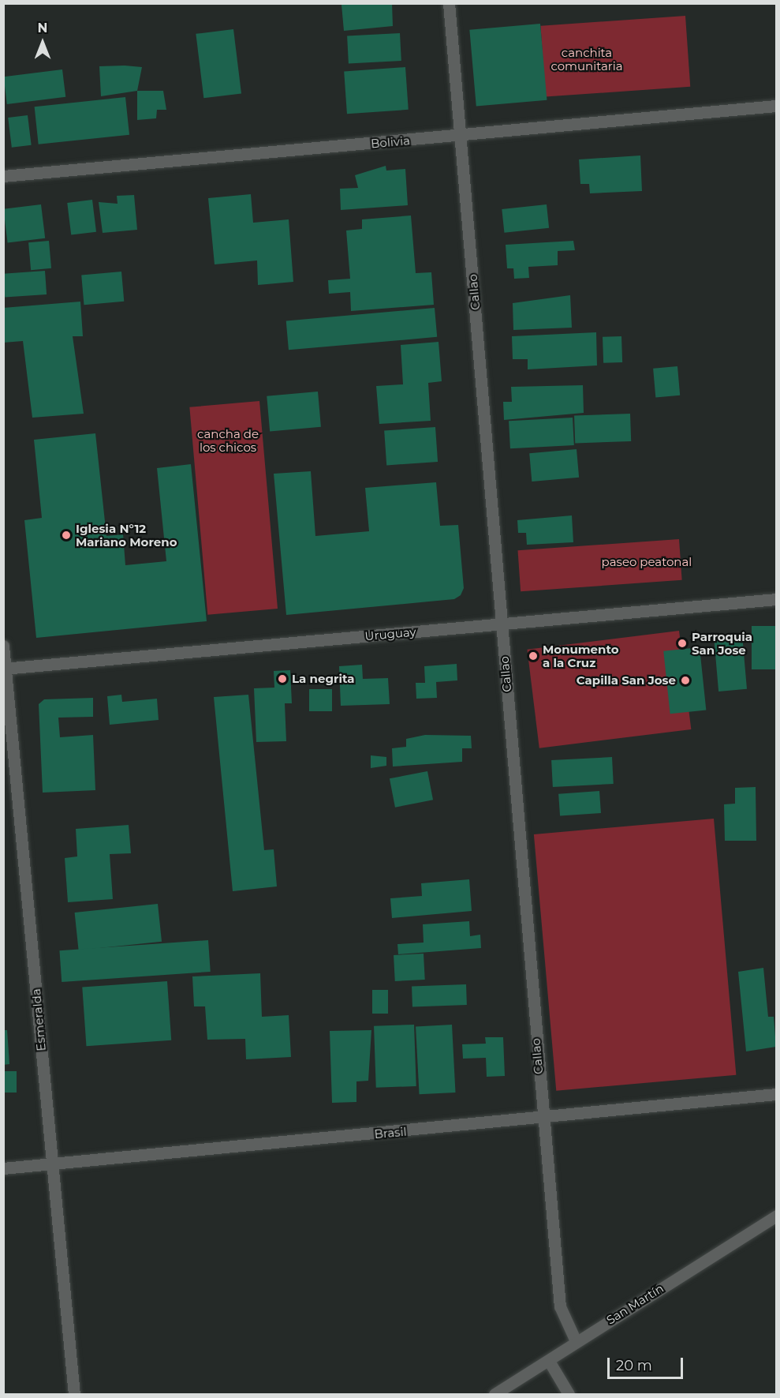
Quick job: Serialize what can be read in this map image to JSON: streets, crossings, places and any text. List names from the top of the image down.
{
  "streets": {
    "street": [
      "Bolivia",
      "Callao",
      "Uruguay",
      "Esmeralda",
      "Brasil",
      "San Martín"
    ]
  },
  "crossings": [
    ["Bolivia", "Callao"],
    ["Callao", "Uruguay"],
    ["Callao", "Brasil"],
    ["Callao", "San Martín"],
    ["Uruguay", "Esmeralda"],
    ["Esmeralda", "Brasil"]
  ],
  "parks": ["canchita comunitaria", "cancha de los chicos", "paseo peatonal"],
  "places": [
    "Iglesia N°12 Mariano Moreno",
    "Parroquia San Jose",
    "Monumento a la Cruz",
    "La negrita",
    "Capilla San Jose"
  ],
  "scale_bar": "20 m",
  "north": "top"
}
